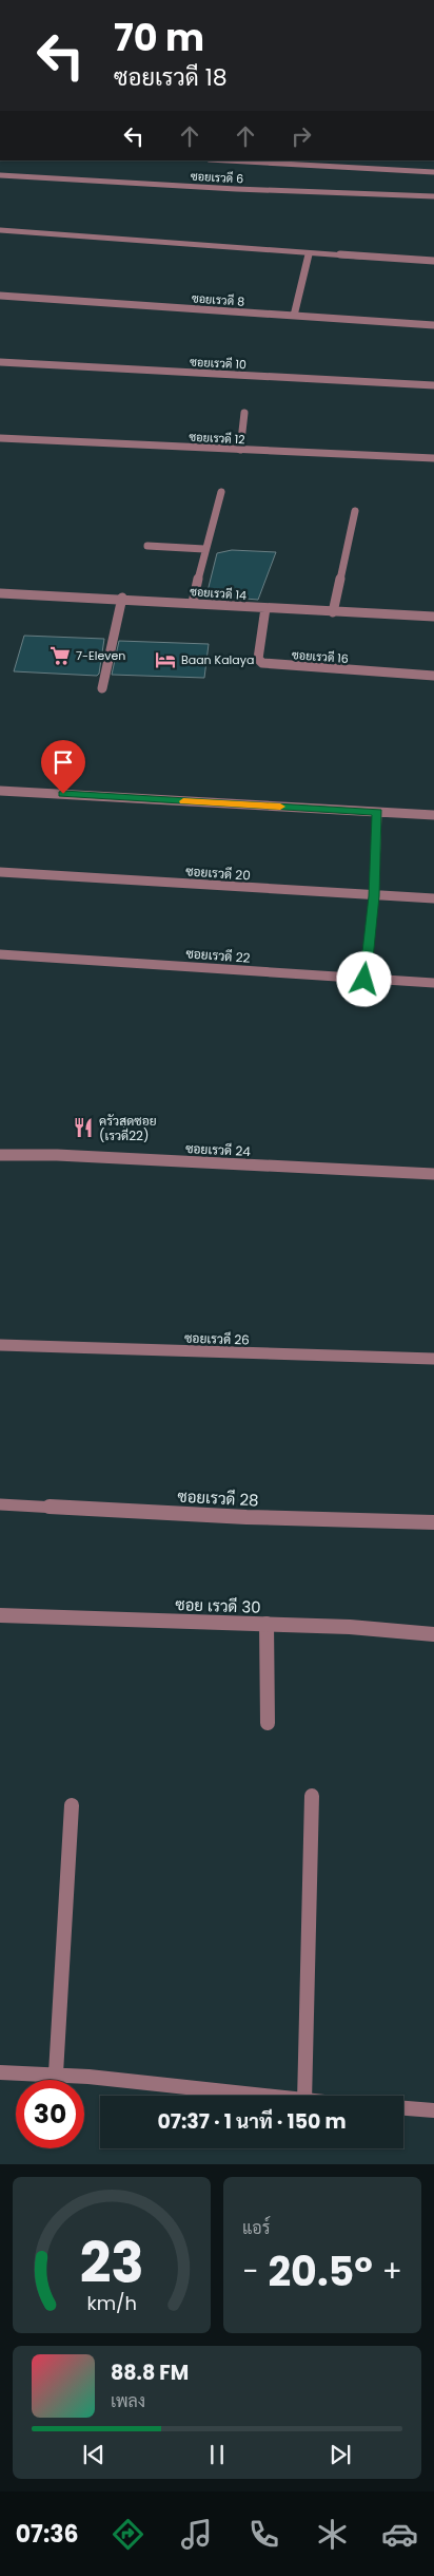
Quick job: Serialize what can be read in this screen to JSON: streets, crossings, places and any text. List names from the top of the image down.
{
  "streets": {
    "street": [
      "ซอยเรวดี 6",
      "ซอยเรวดี 8",
      "ซอยเรวดี 10",
      "ซอยเรวดี 12",
      "ซอยเรวดี 14",
      "ซอยเรวดี 16",
      "ซอยเรวดี 20",
      "ซอยเรวดี 22",
      "ซอยเรวดี 24",
      "ซอยเรวดี 26",
      "ซอยเรวดี 28",
      "ซอย เรวดี 30"
    ]
  },
  "crossings": [
    ["ซอยเรวดี 14", "ซอยเรวดี 16"]
  ],
  "places": {
    "supermarket": ["7-Eleven"],
    "hotel": ["Baan Kalaya"],
    "restaurant": ["ครัวสุดซอย (เรวดี22)"]
  },
  "page": {
    "turn": ["70 m", "ซอยเรวดี 18"],
    "limit": "30",
    "trip": "07:37 · 1 นาที · 150 m",
    "tile": "แอร์",
    "heat": ["−", "20.5°", "+"],
    "song": ["88.8 FM", "เพลง"],
    "tabs": "07:36",
    "gauge": ["23", "km/h"]
  }
}
